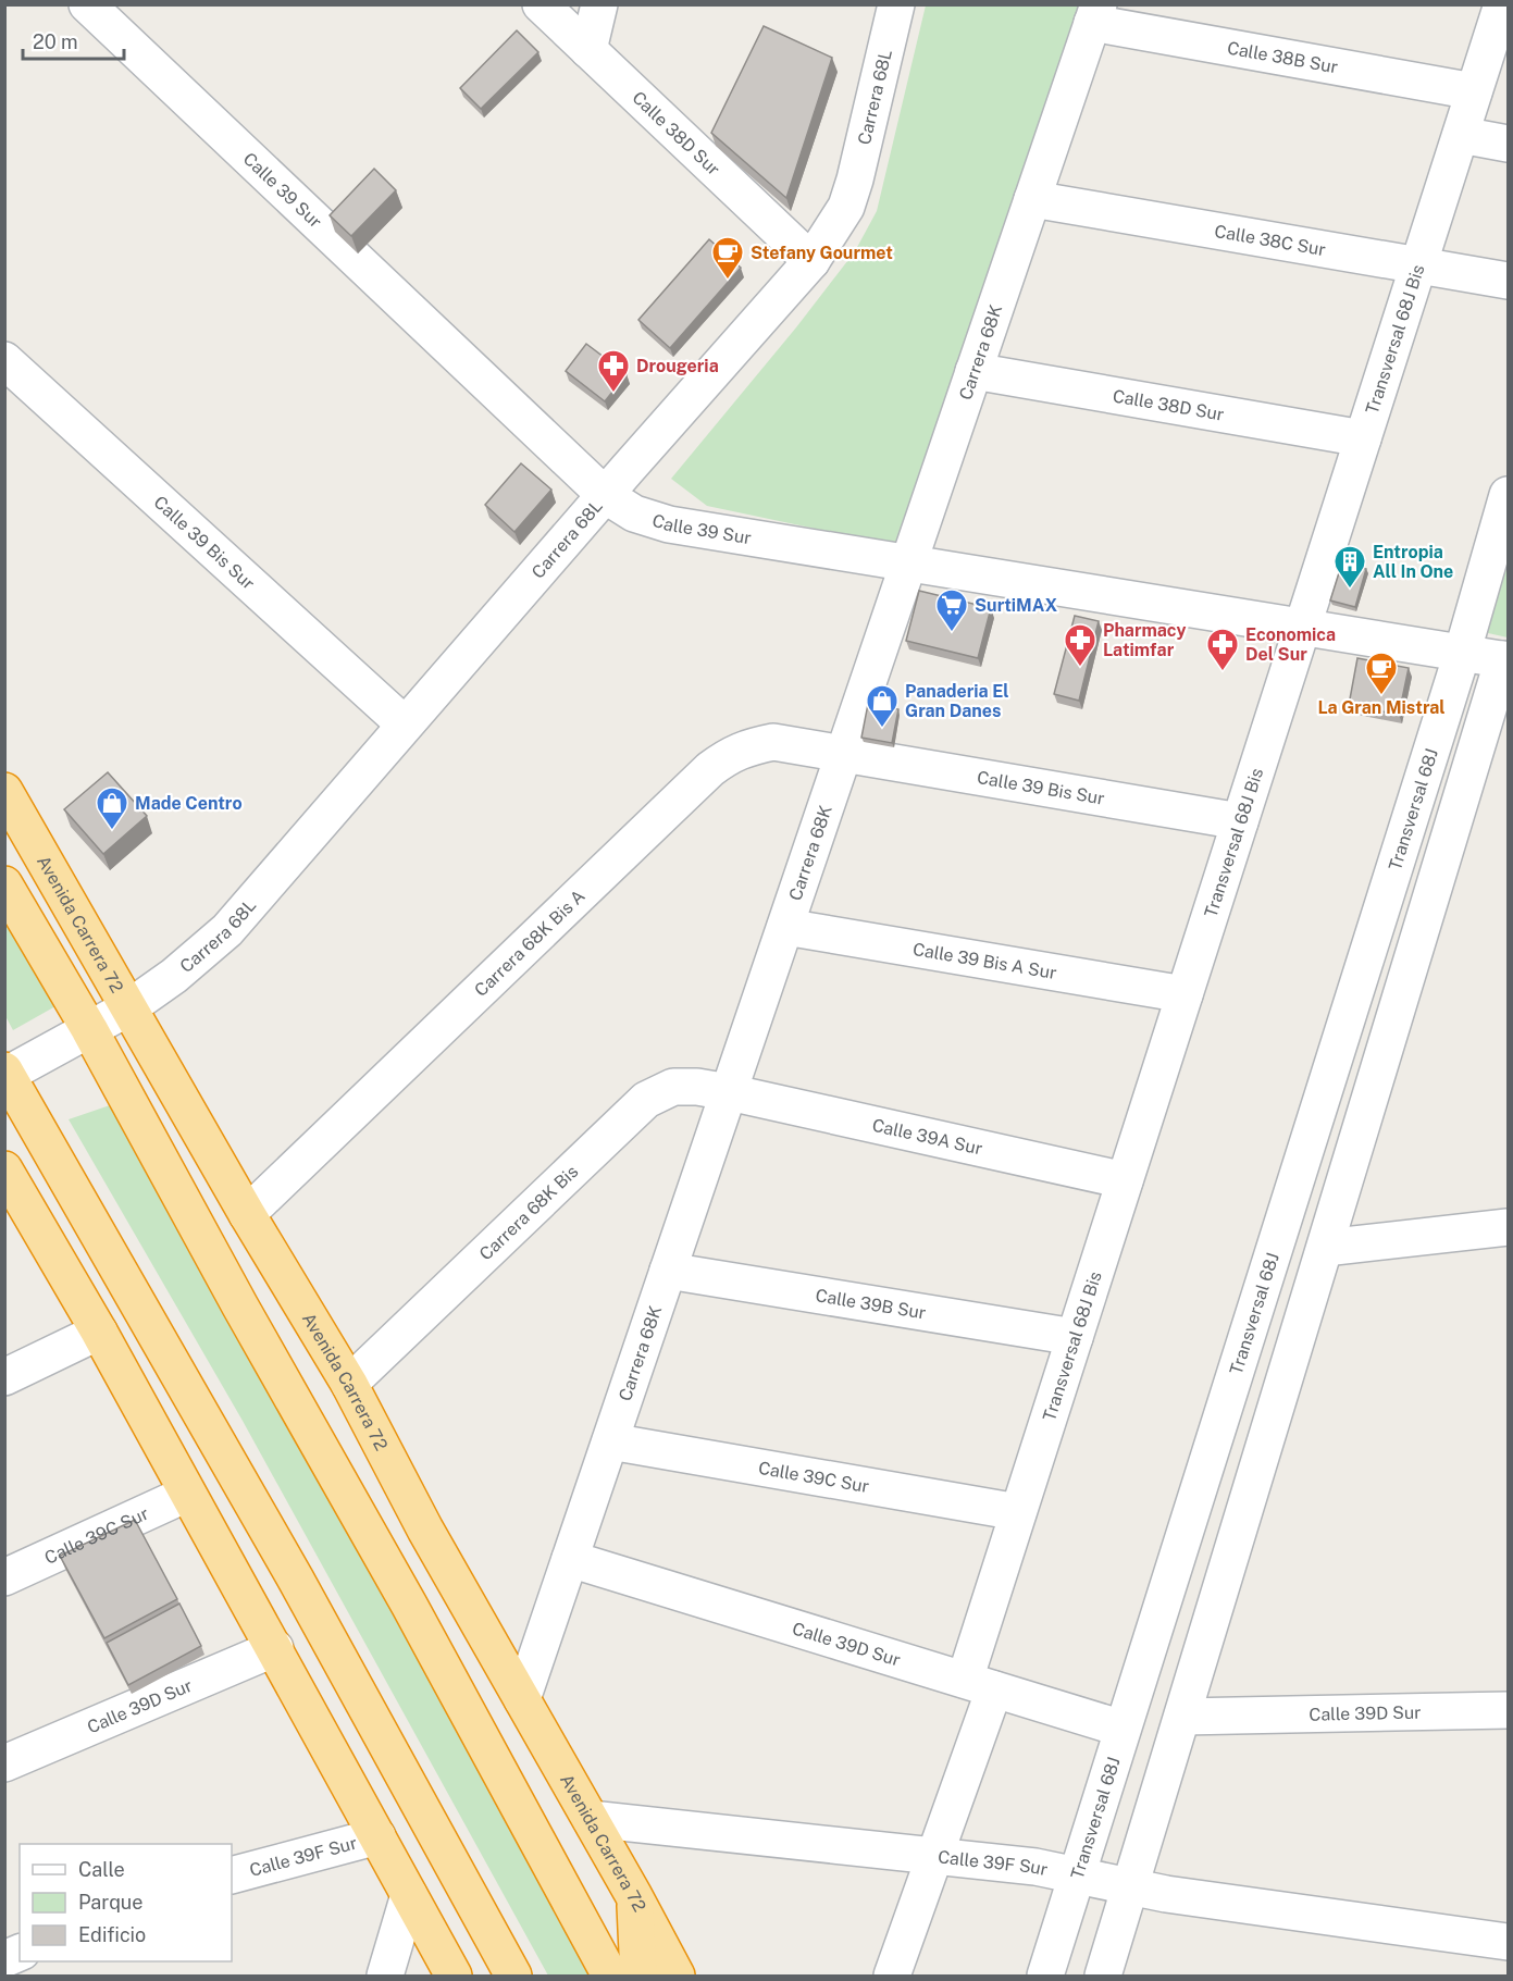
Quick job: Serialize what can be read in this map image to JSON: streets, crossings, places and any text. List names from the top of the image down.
{
  "streets": {
    "highway": ["Avenida Carrera 72"],
    "street": [
      "Calle 38B Sur",
      "Carrera 68L",
      "Calle 38D Sur",
      "Calle 39 Sur",
      "Calle 38C Sur",
      "Transversal 68J Bis",
      "Carrera 68K",
      "Calle 39 Bis Sur",
      "Transversal 68J",
      "Carrera 68K Bis A",
      "Calle 39 Bis A Sur",
      "Calle 39A Sur",
      "Carrera 68K Bis",
      "Calle 39B Sur",
      "Calle 39C Sur",
      "Calle 39D Sur",
      "Calle 39F Sur"
    ]
  },
  "crossings": [
    ["Calle 38B Sur", "Transversal 68J Bis"],
    ["Calle 38B Sur", "Carrera 68K"],
    ["Carrera 68L", "Calle 38D Sur"],
    ["Carrera 68L", "Calle 39 Sur"],
    ["Carrera 68L", "Calle 39 Bis Sur"],
    ["Carrera 68L", "Avenida Carrera 72"],
    ["Calle 38D Sur", "Transversal 68J Bis"],
    ["Calle 38D Sur", "Carrera 68K"],
    ["Calle 39 Sur", "Transversal 68J Bis"],
    ["Calle 39 Sur", "Carrera 68K"],
    ["Calle 39 Sur", "Transversal 68J"],
    ["Calle 38C Sur", "Transversal 68J Bis"],
    ["Calle 38C Sur", "Carrera 68K"],
    ["Transversal 68J Bis", "Calle 39 Bis Sur"],
    ["Transversal 68J Bis", "Calle 39 Bis A Sur"],
    ["Transversal 68J Bis", "Calle 39A Sur"],
    ["Transversal 68J Bis", "Calle 39B Sur"],
    ["Transversal 68J Bis", "Calle 39C Sur"],
    ["Transversal 68J Bis", "Calle 39D Sur"],
    ["Transversal 68J Bis", "Calle 39F Sur"],
    ["Carrera 68K", "Calle 39 Bis Sur"],
    ["Carrera 68K", "Avenida Carrera 72"],
    ["Carrera 68K", "Carrera 68K Bis A"],
    ["Carrera 68K", "Calle 39 Bis A Sur"],
    ["Carrera 68K", "Calle 39A Sur"],
    ["Carrera 68K", "Carrera 68K Bis"],
    ["Carrera 68K", "Calle 39B Sur"],
    ["Carrera 68K", "Calle 39C Sur"],
    ["Carrera 68K", "Calle 39D Sur"],
    ["Calle 39 Bis Sur", "Carrera 68K Bis A"],
    ["Transversal 68J", "Calle 39D Sur"],
    ["Transversal 68J", "Calle 39F Sur"],
    ["Avenida Carrera 72", "Carrera 68K Bis A"],
    ["Avenida Carrera 72", "Carrera 68K Bis"],
    ["Avenida Carrera 72", "Calle 39F Sur"],
    ["Calle 39A Sur", "Carrera 68K Bis"]
  ],
  "places": {
    "cafe": ["Stefany Gourmet", "La Gran Mistral"],
    "pharmacy": ["Drougeria", "Pharmacy Latimfar", "Economica Del Sur"],
    "building": ["Entropia All In One"],
    "supermarket": ["SurtiMAX"],
    "shop": ["Panaderia El Gran Danes", "Made Centro"]
  },
  "legend": ["Calle", "Parque", "Edificio"],
  "scale_bar": "20 m"
}
